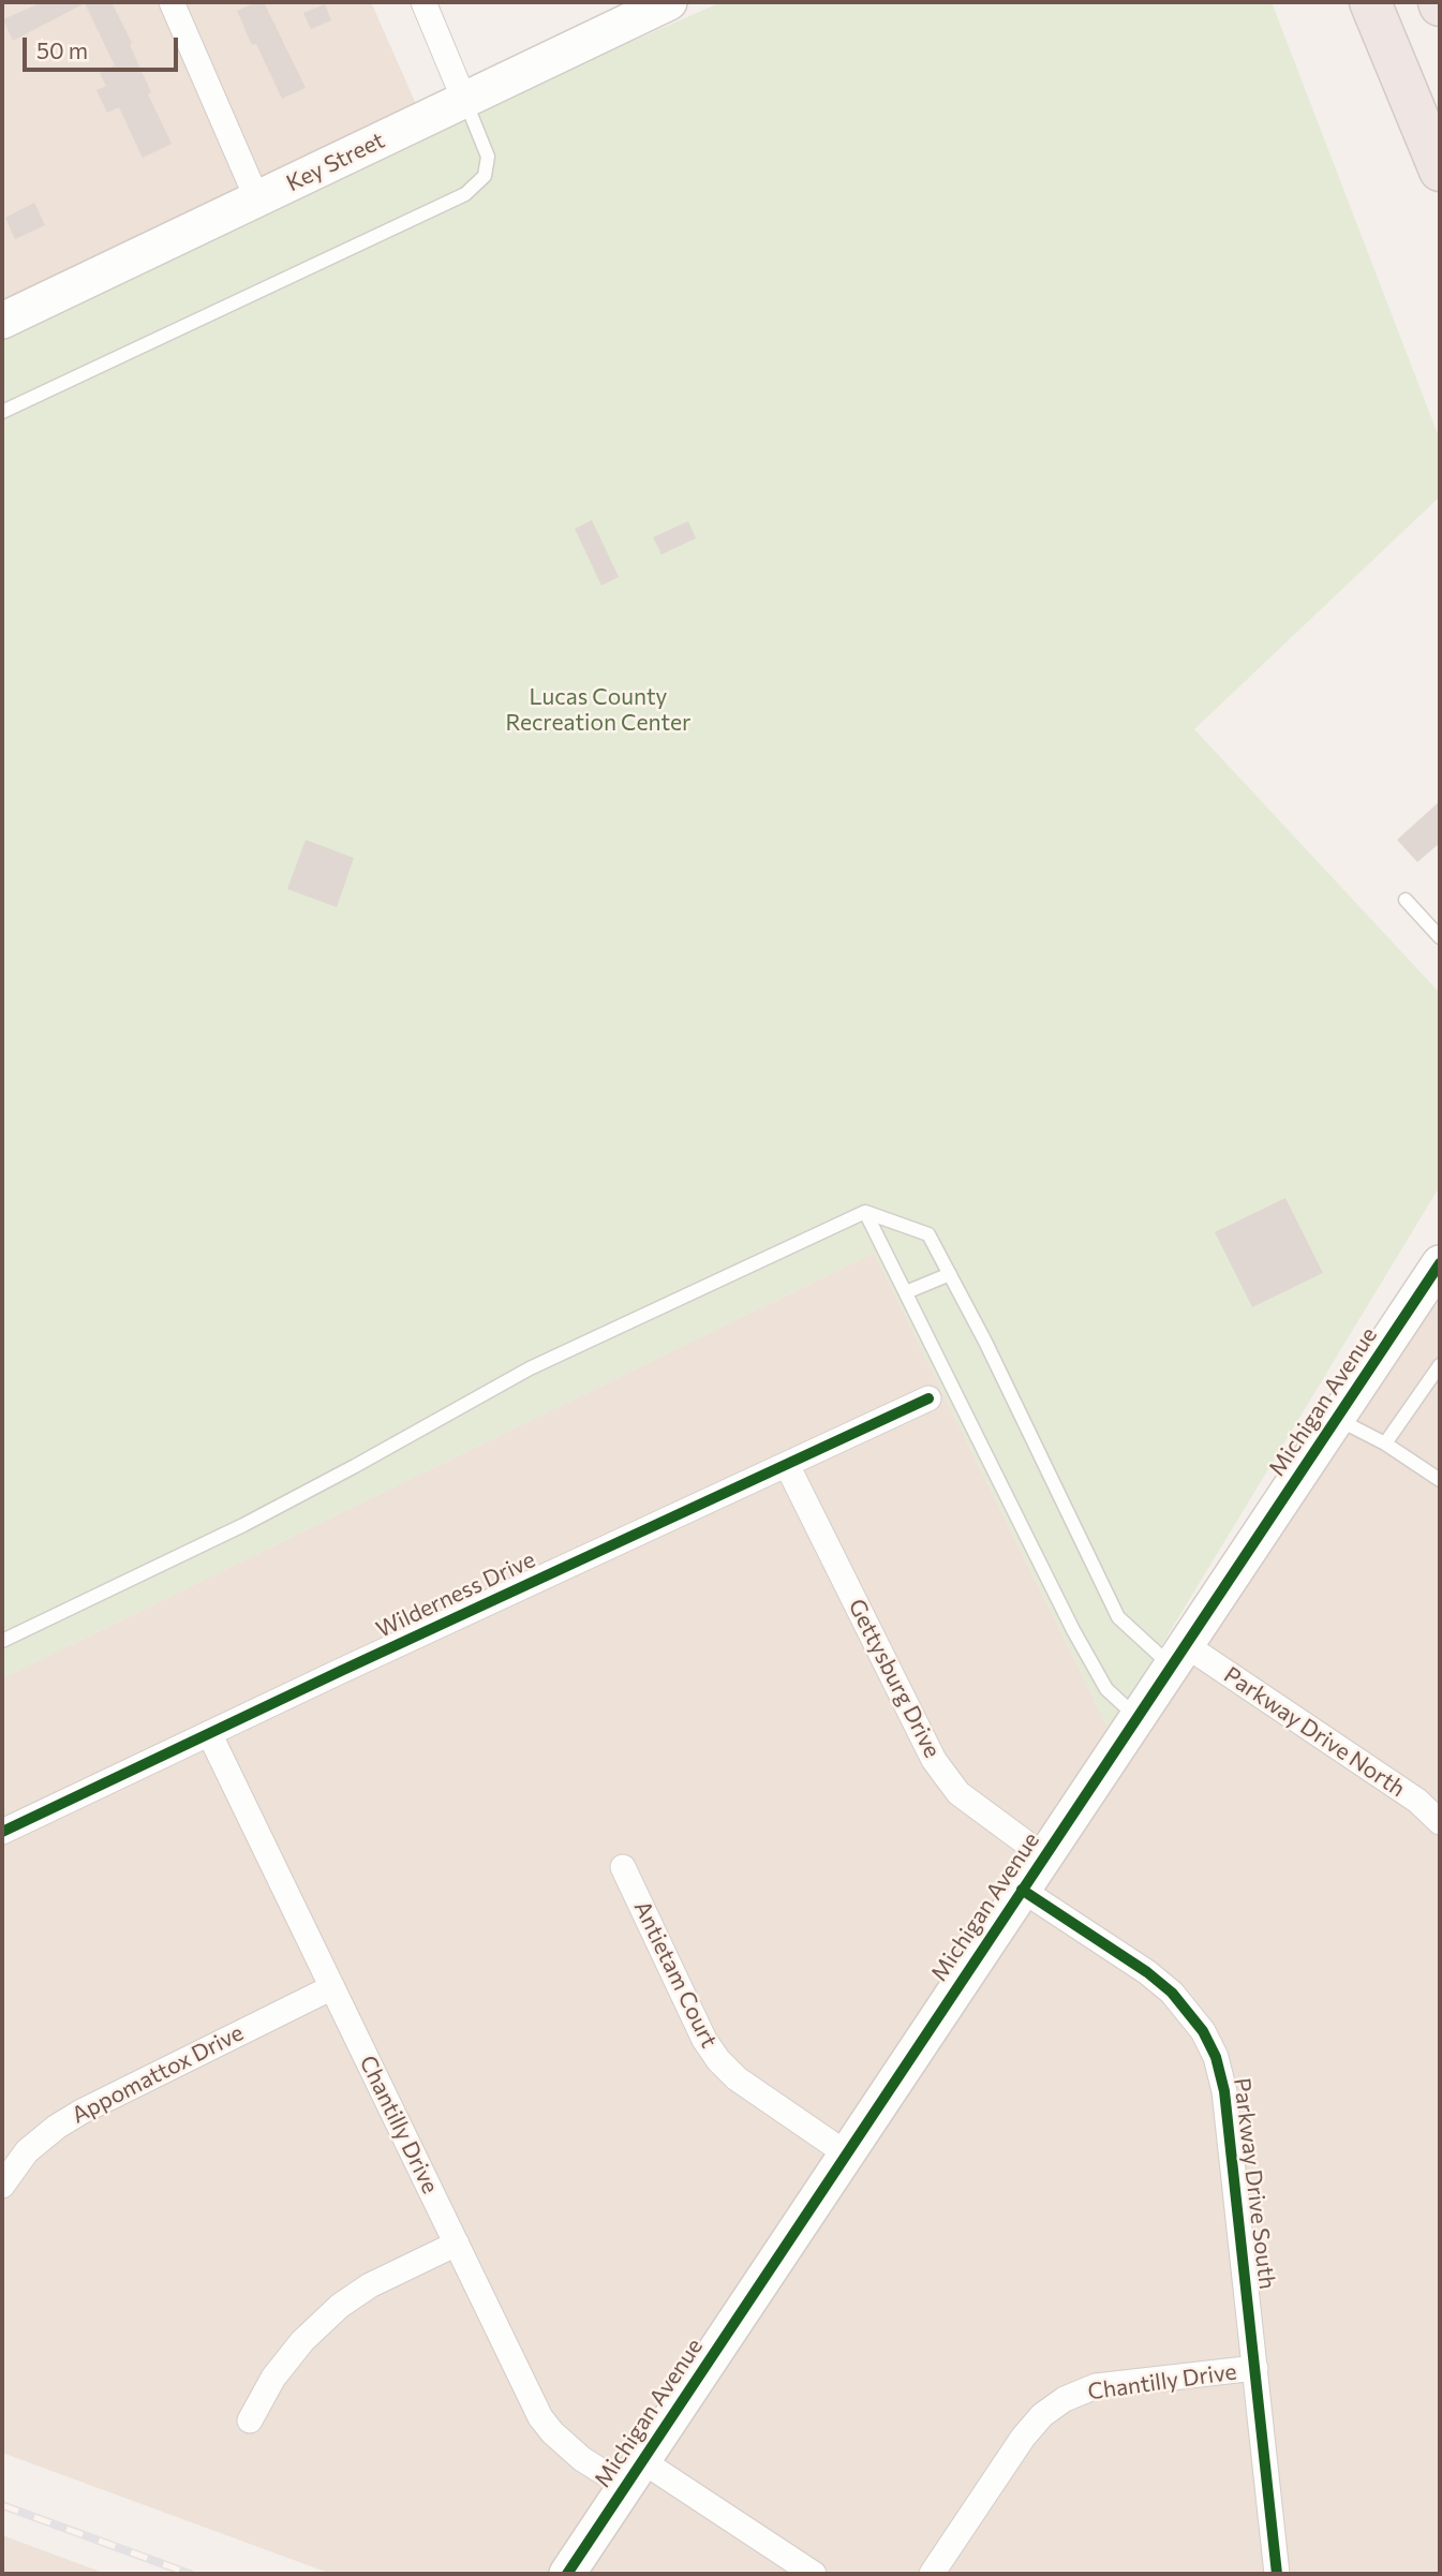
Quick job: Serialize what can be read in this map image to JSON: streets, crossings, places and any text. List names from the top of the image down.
{
  "streets": {
    "street": [
      "Key Street",
      "Michigan Avenue",
      "Wilderness Drive",
      "Gettysburg Drive",
      "Parkway Drive North",
      "Antietam Court",
      "Appomattox Drive",
      "Chantilly Drive",
      "Parkway Drive South"
    ]
  },
  "crossings": [
    ["Michigan Avenue", "Gettysburg Drive"],
    ["Michigan Avenue", "Parkway Drive North"],
    ["Michigan Avenue", "Antietam Court"],
    ["Michigan Avenue", "Chantilly Drive"],
    ["Michigan Avenue", "Parkway Drive South"],
    ["Wilderness Drive", "Gettysburg Drive"],
    ["Wilderness Drive", "Chantilly Drive"],
    ["Appomattox Drive", "Chantilly Drive"],
    ["Chantilly Drive", "Parkway Drive South"]
  ],
  "parks": ["Lucas County Recreation Center"],
  "scale_bar": "50 m"
}
